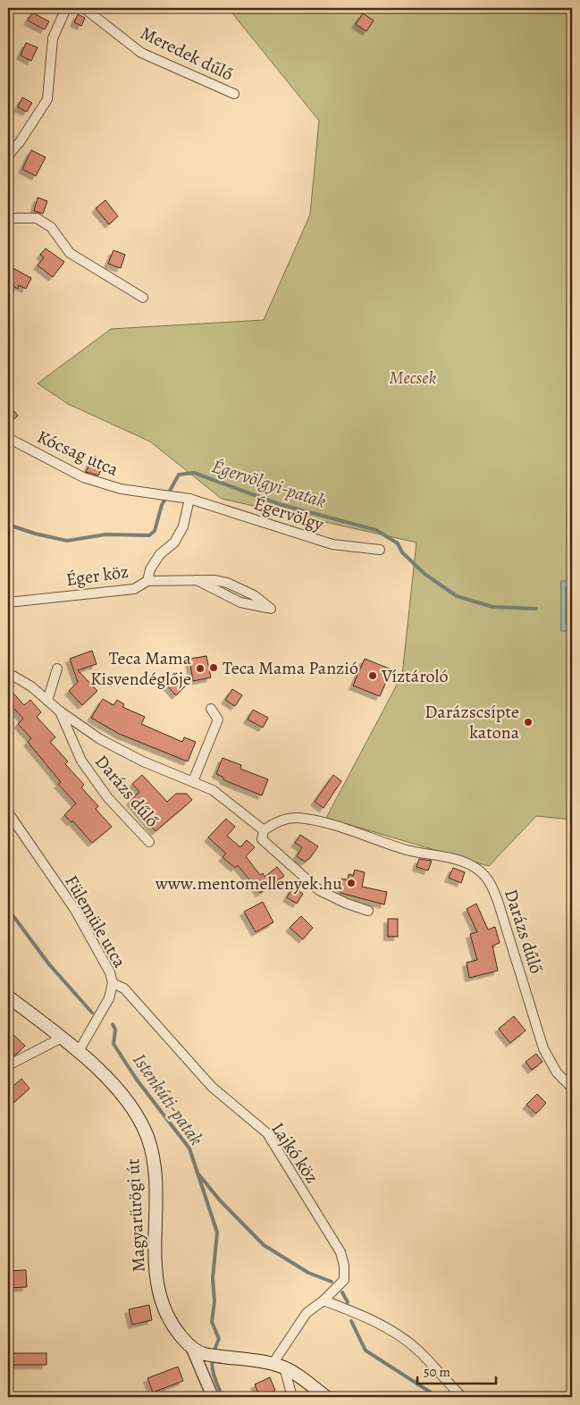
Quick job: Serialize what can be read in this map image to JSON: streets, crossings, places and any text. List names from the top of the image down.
{
  "streets": {
    "main road": ["Magyarürögi út"],
    "street": [
      "Meredek dűlő",
      "Kócsag utca",
      "Égervölgy",
      "Éger köz",
      "Darázs dűlő",
      "Fülemüle utca",
      "Lajkó köz"
    ]
  },
  "crossings": [
    ["Kócsag utca", "Égervölgy"],
    ["Kócsag utca", "Éger köz"],
    ["Égervölgy", "Éger köz"],
    ["Fülemüle utca", "Lajkó köz"],
    ["Fülemüle utca", "Magyarürögi út"]
  ],
  "water": ["Égervölgyi-patak", "Istenkúti-patak"],
  "parks": ["Mecsek"],
  "places": [
    "Teca Mama Panzió",
    "Teca Mama Kisvendéglője",
    "Víztároló",
    "Darázscsípte katona",
    "www.mentomellenyek.hu"
  ],
  "scale_bar": "50 m"
}
